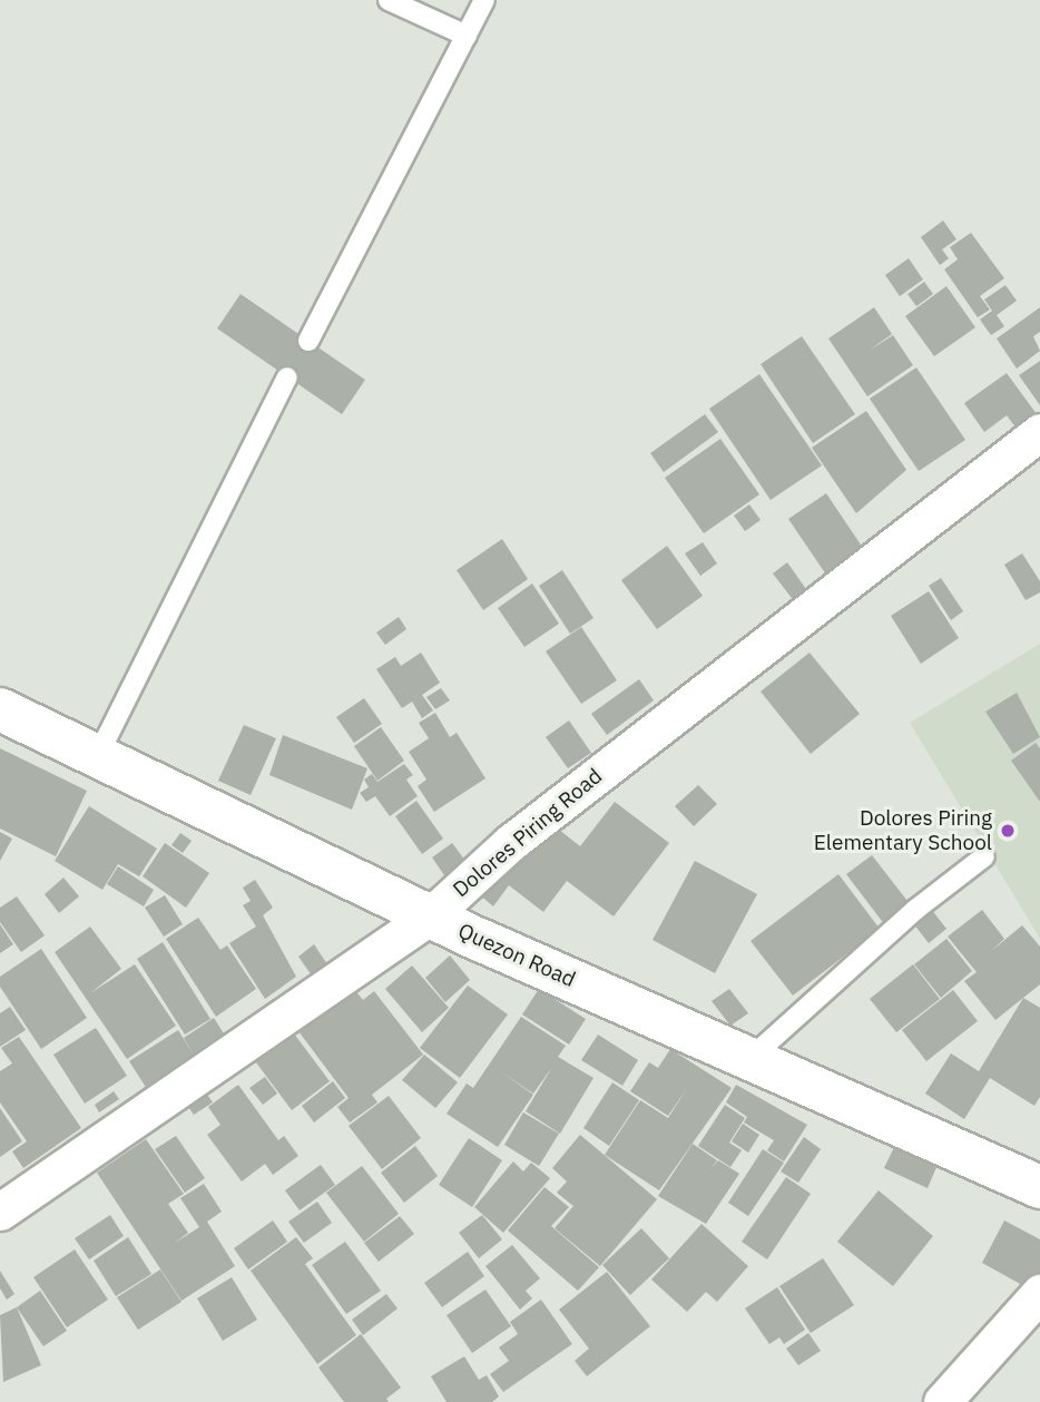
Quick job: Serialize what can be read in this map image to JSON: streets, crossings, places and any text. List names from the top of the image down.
{
  "streets": {
    "main road": ["Quezon Road"],
    "street": ["Dolores Piring Road"]
  },
  "crossings": [
    ["Dolores Piring Road", "Quezon Road"]
  ],
  "places": ["Dolores Piring Elementary School"]
}
